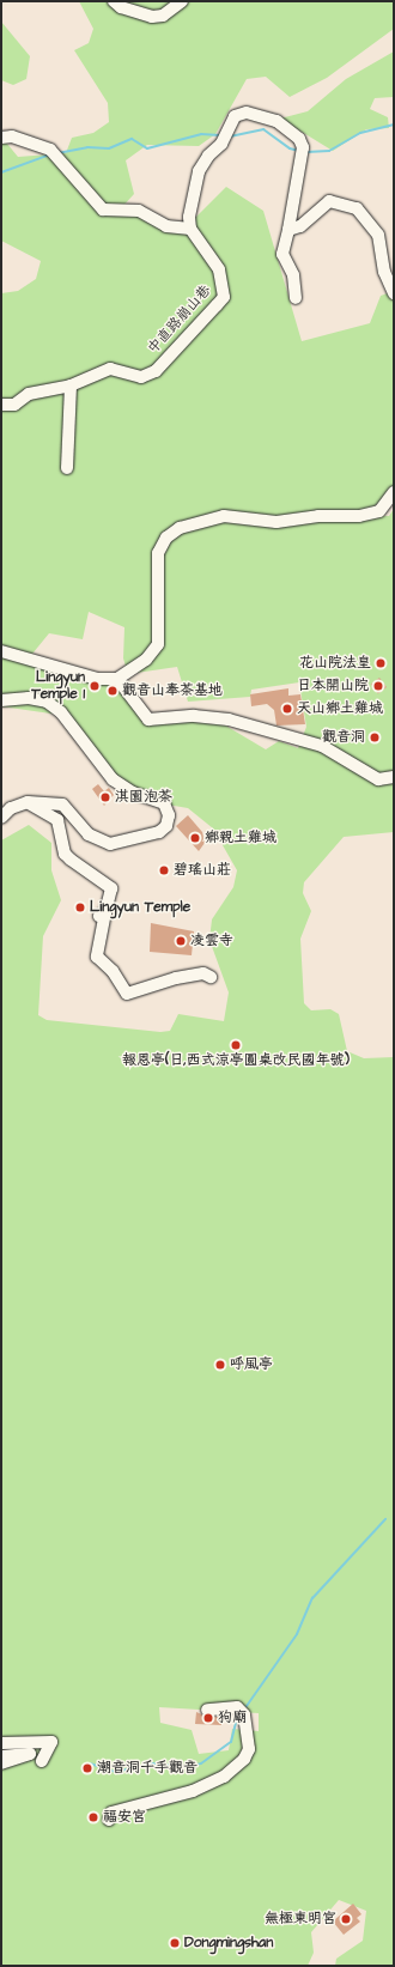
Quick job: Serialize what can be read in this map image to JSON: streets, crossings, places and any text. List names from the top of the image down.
{
  "streets": {
    "street": ["中直路崩山巷"]
  },
  "places": [
    "花山院法皇",
    "Lingyun Temple 1",
    "日本開山院",
    "觀音山奉茶基地",
    "天山鄉土雞城",
    "觀音洞",
    "淇園泡茶",
    "鄉親土雞城",
    "碧瑤山莊",
    "Lingyun Temple",
    "凌雲寺",
    "報恩亭(日,西式涼亭圓桌改民國年號)",
    "呼風亭",
    "狗廟",
    "潮音洞千手觀音",
    "福安宮",
    "無極東明宮",
    "Dongmingshan"
  ]
}
